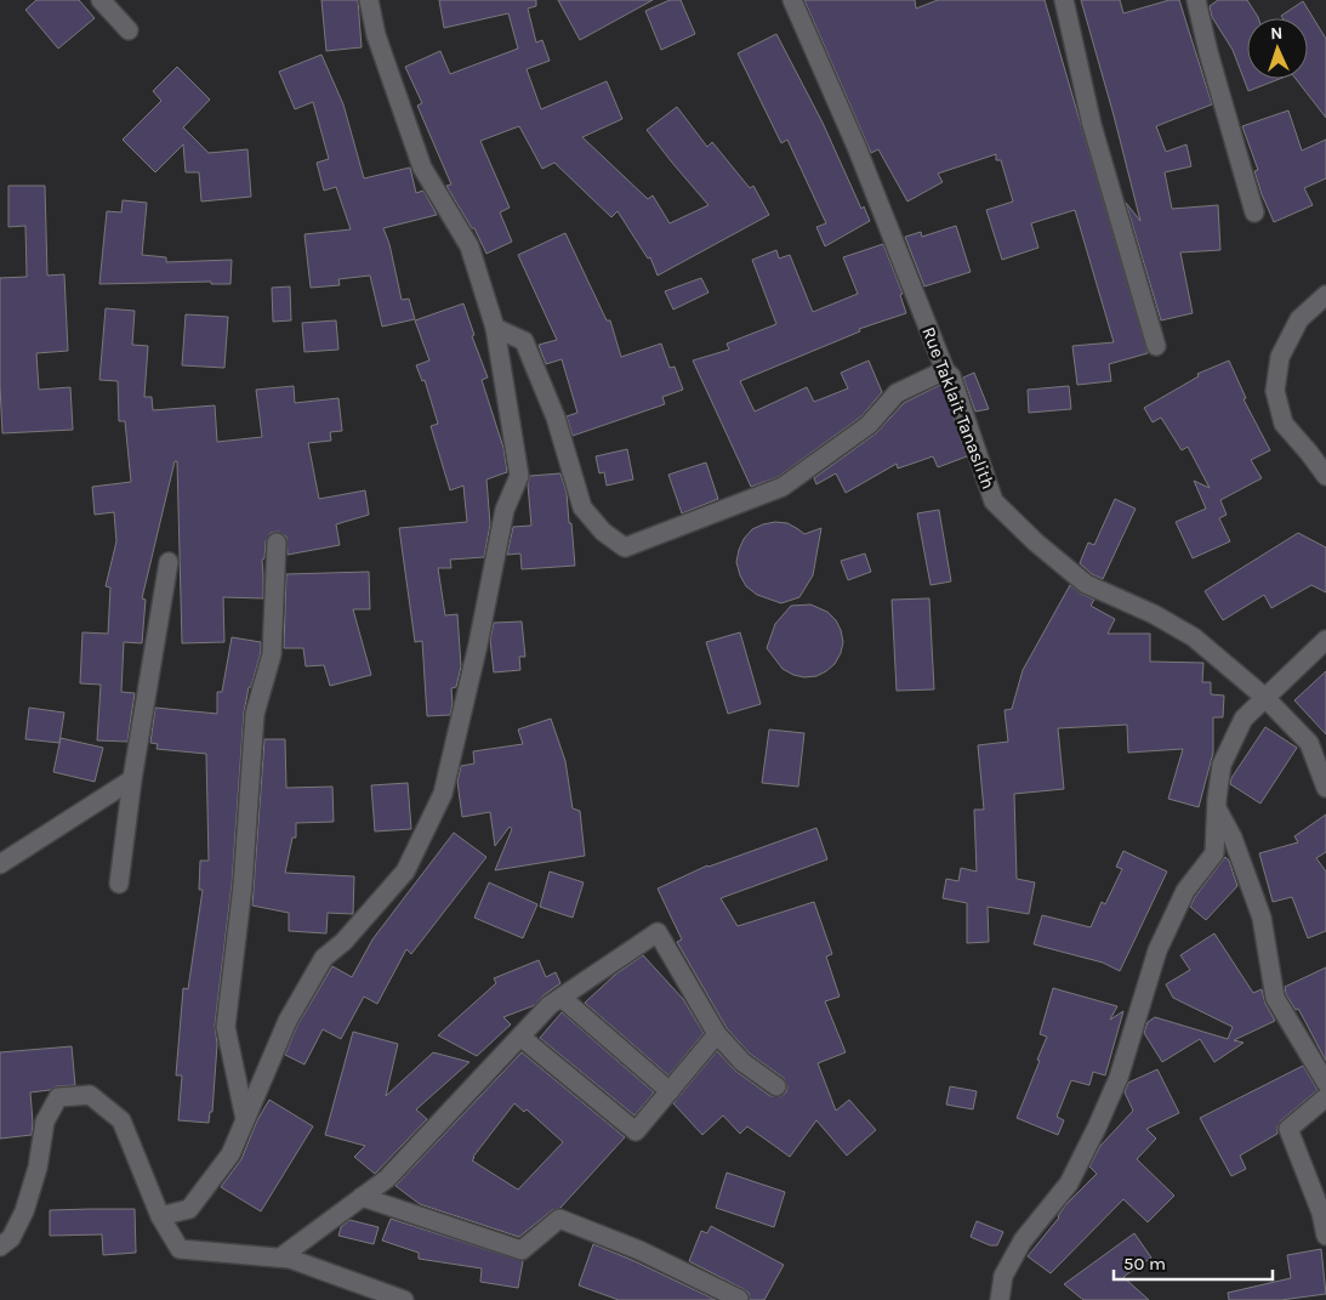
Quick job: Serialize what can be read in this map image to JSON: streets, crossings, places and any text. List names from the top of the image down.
{
  "streets": {
    "street": ["Rue Taklait Tanaslith"]
  },
  "scale_bar": "50 m",
  "north": "top"
}
